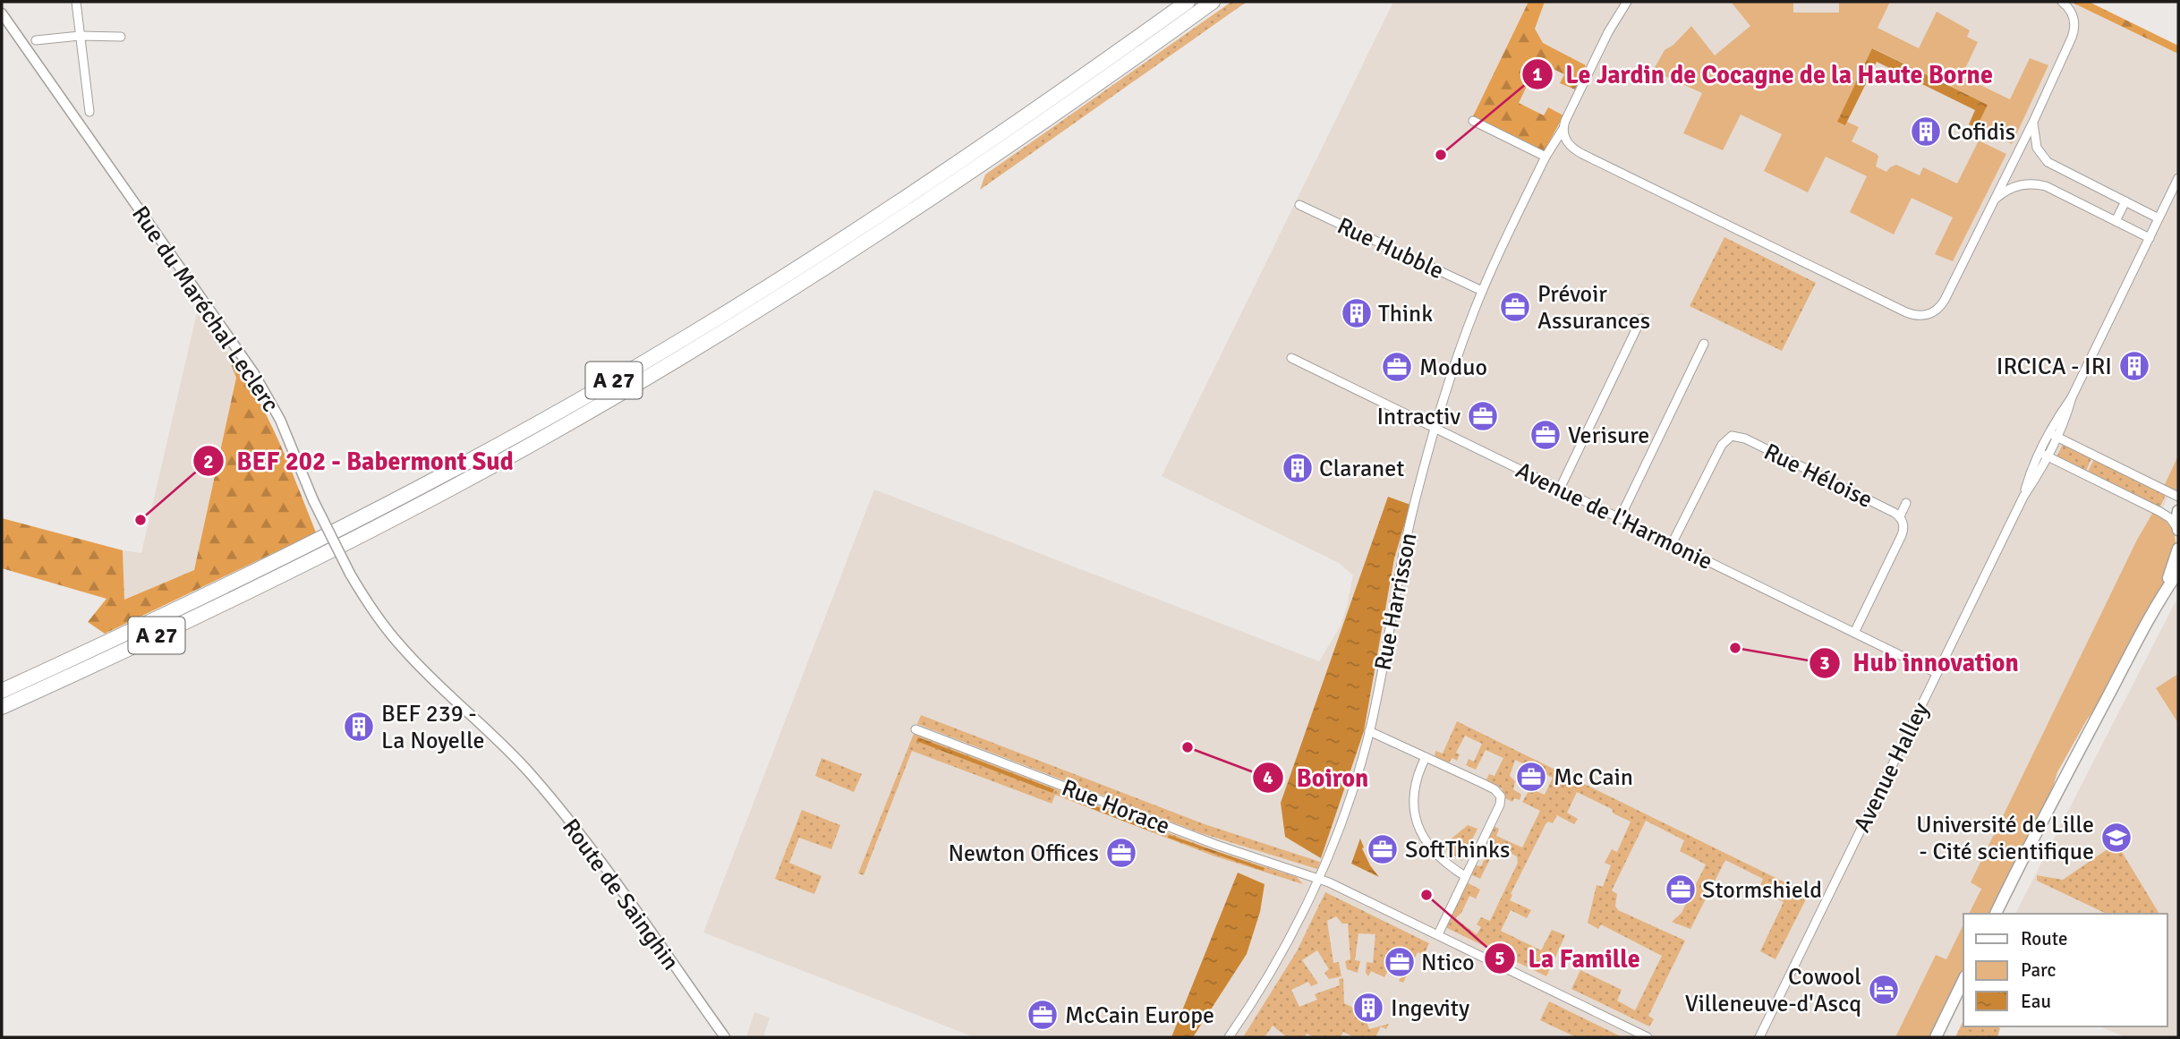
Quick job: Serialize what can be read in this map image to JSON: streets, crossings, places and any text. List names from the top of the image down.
{
  "streets": {
    "highway": ["A 27"],
    "street": [
      "Rue Hubble",
      "Rue du Maréchal Leclerc",
      "Rue Héloise",
      "Avenue de l'Harmonie",
      "Rue Harrisson",
      "Avenue Halley",
      "Rue Horace",
      "Route de Sainghin"
    ]
  },
  "crossings": [
    ["Rue Hubble", "Rue Harrisson"],
    ["Rue du Maréchal Leclerc", "Route de Sainghin"],
    ["Rue Héloise", "Avenue de l'Harmonie"],
    ["Avenue de l'Harmonie", "Rue Harrisson"],
    ["Avenue de l'Harmonie", "Avenue Halley"],
    ["Rue Harrisson", "Rue Horace"]
  ],
  "places": {
    "building": [
      "Cofidis",
      "Think",
      "IRCICA - IRI",
      "Claranet",
      "BEF 239 - La Noyelle",
      "Ingevity"
    ],
    "other": [
      "Le Jardin de Cocagne de la Haute Borne",
      "BEF 202 - Babermont Sud",
      "Hub innovation",
      "Boiron",
      "La Famille"
    ],
    "office": [
      "Prévoir Assurances",
      "Moduo",
      "Intractiv",
      "Verisure",
      "Mc Cain",
      "SoftThinks",
      "Newton Offices",
      "Stormshield",
      "Ntico",
      "McCain Europe"
    ],
    "school or university": ["Université de Lille ‐ Cité scientifique"],
    "hotel": ["Cowool Villeneuve-d'Ascq"]
  },
  "legend": ["Route", "Parc", "Eau"]
}
